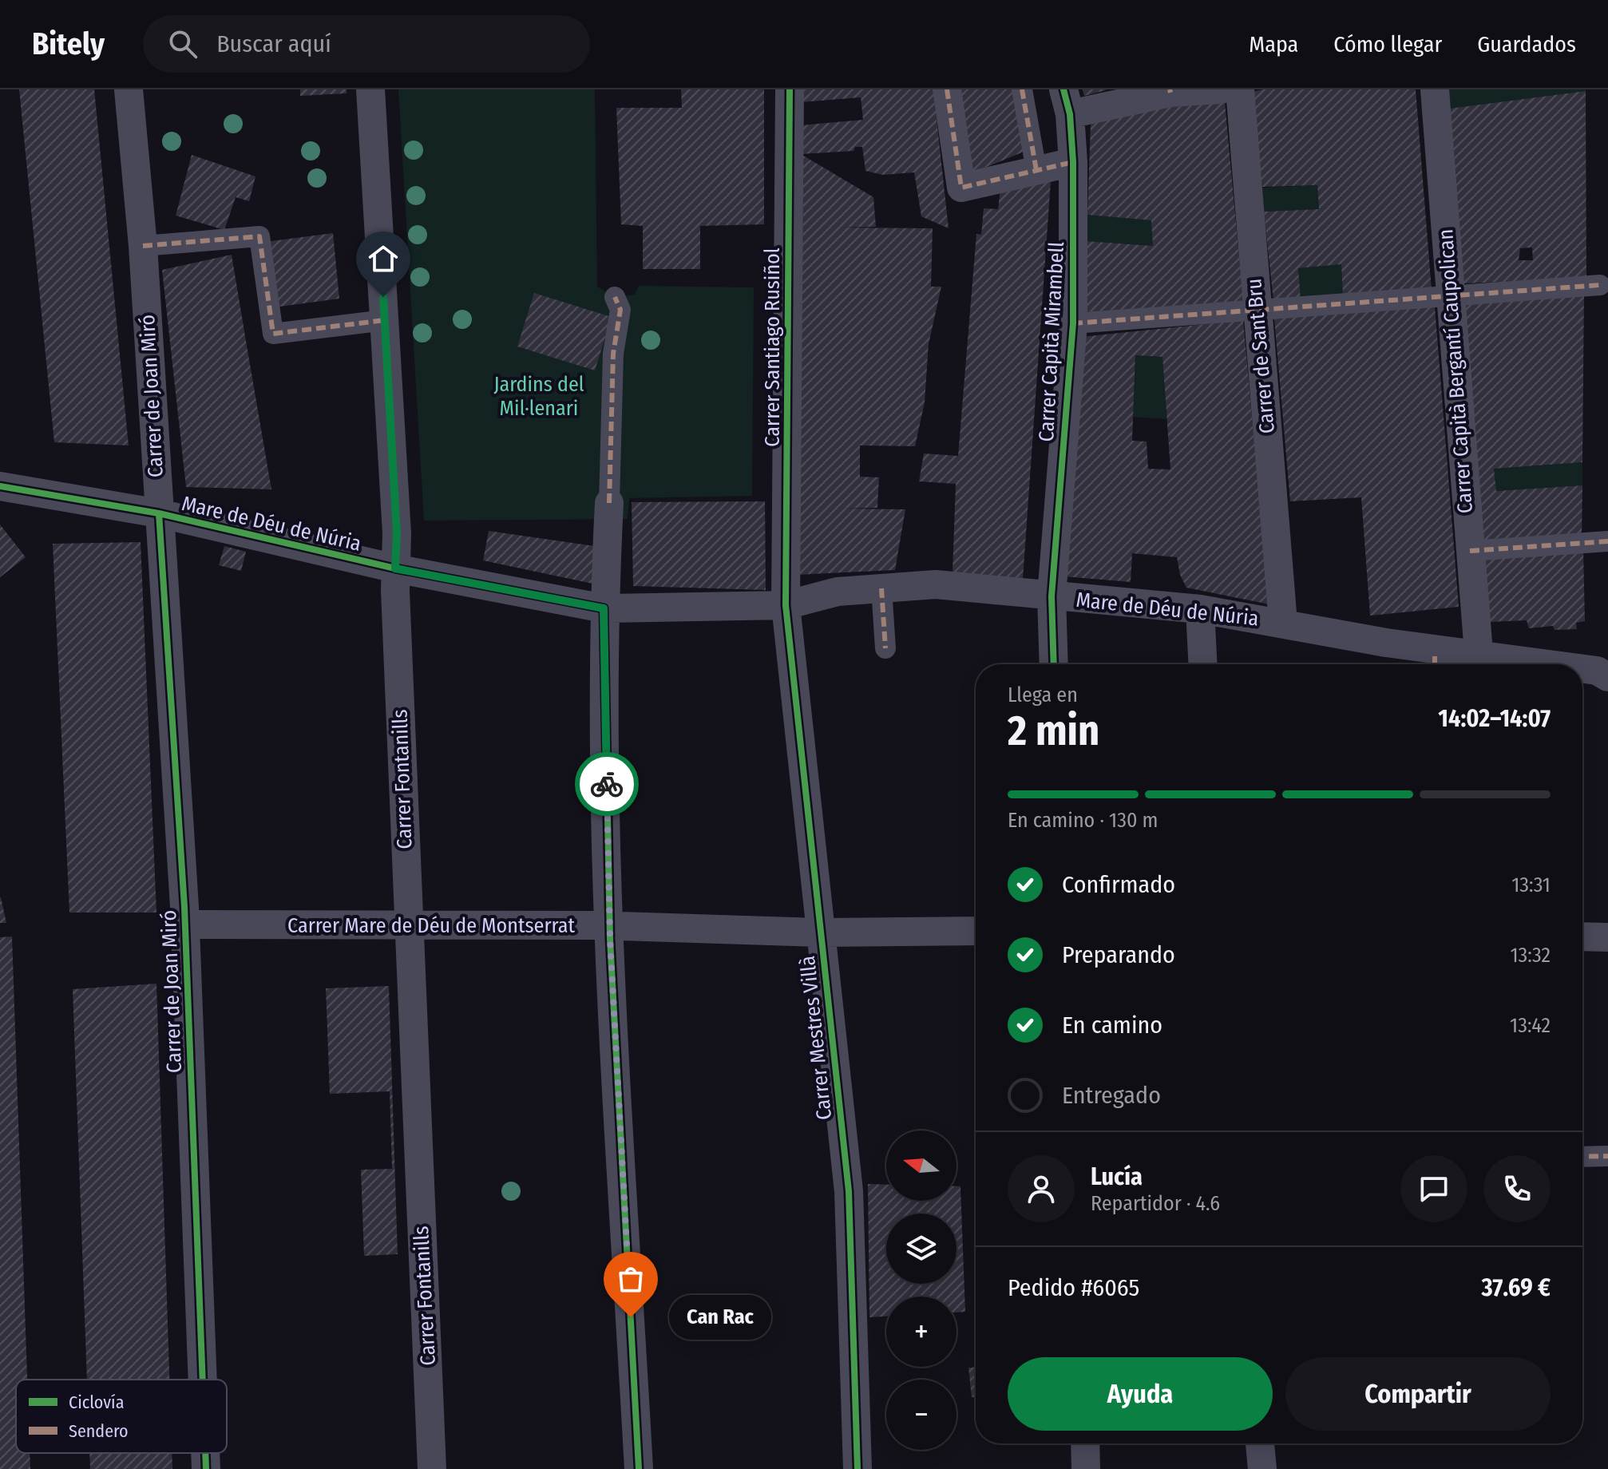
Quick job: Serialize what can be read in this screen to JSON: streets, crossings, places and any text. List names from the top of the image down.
{
  "streets": {
    "street": [
      "Carrer Capità Mirambell",
      "Carrer Santiago Rusiñol",
      "Carrer de Sant Bru",
      "Carrer Capità Bergantí Caupolican",
      "Carrer de Joan Miró",
      "Mare de Déu de Núria",
      "Carrer Fontanills",
      "Carrer Mare de Déu de Montserrat",
      "Carrer Mestres Villà"
    ]
  },
  "crossings": [
    ["Carrer Capità Mirambell", "Mare de Déu de Núria"],
    ["Carrer Santiago Rusiñol", "Mare de Déu de Núria"],
    ["Carrer Santiago Rusiñol", "Carrer Mestres Villà"],
    ["Carrer de Sant Bru", "Mare de Déu de Núria"],
    ["Carrer Capità Bergantí Caupolican", "Mare de Déu de Núria"],
    ["Carrer de Joan Miró", "Mare de Déu de Núria"],
    ["Carrer de Joan Miró", "Carrer Mare de Déu de Montserrat"],
    ["Mare de Déu de Núria", "Carrer Fontanills"],
    ["Mare de Déu de Núria", "Carrer Mestres Villà"],
    ["Carrer Fontanills", "Carrer Mare de Déu de Montserrat"],
    ["Carrer Mare de Déu de Montserrat", "Carrer Mestres Villà"]
  ],
  "parks": ["Jardins del Mil·lenari"],
  "places": ["Can Rac"],
  "legend": ["Ciclovía", "Sendero"],
  "north": "left",
  "page": {
    "header": "Bitely",
    "search": "Buscar aquí",
    "nav": ["Mapa", "Cómo llegar", "Guardados"],
    "heading": ["2 min", "Llega en", "14:02–14:07"],
    "panel": [
      "Lucía",
      "Repartidor · 4.6",
      "Pedido #6065",
      "37.69 €"
    ],
    "bar": "En camino · 130 m",
    "list": [
      ["Confirmado", "13:31"],
      ["Preparando", "13:32"],
      ["En camino", "13:42"],
      "Entregado"
    ],
    "map_buttons": ["+", "−"],
    "bubble": "Can Rac",
    "buttons": ["Ayuda", "Compartir"]
  }
}
